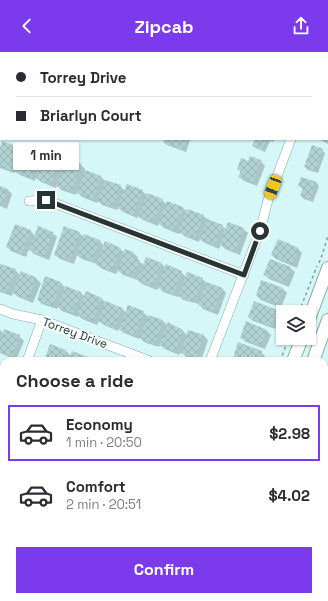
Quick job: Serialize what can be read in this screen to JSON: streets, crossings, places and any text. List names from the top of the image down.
{
  "streets": {
    "street": ["Torrey Drive"]
  },
  "page": {
    "header": "Zipcab",
    "banner": ["Torrey Drive", "Briarlyn Court"],
    "bubble": "1 min",
    "heading": "Choose a ride",
    "list": [
      {
        "name": "Economy",
        "note": "1 min · 20:50",
        "value": "$2.98"
      },
      {
        "name": "Comfort",
        "note": "2 min · 20:51",
        "value": "$4.02"
      }
    ],
    "buttons": "Confirm"
  }
}
